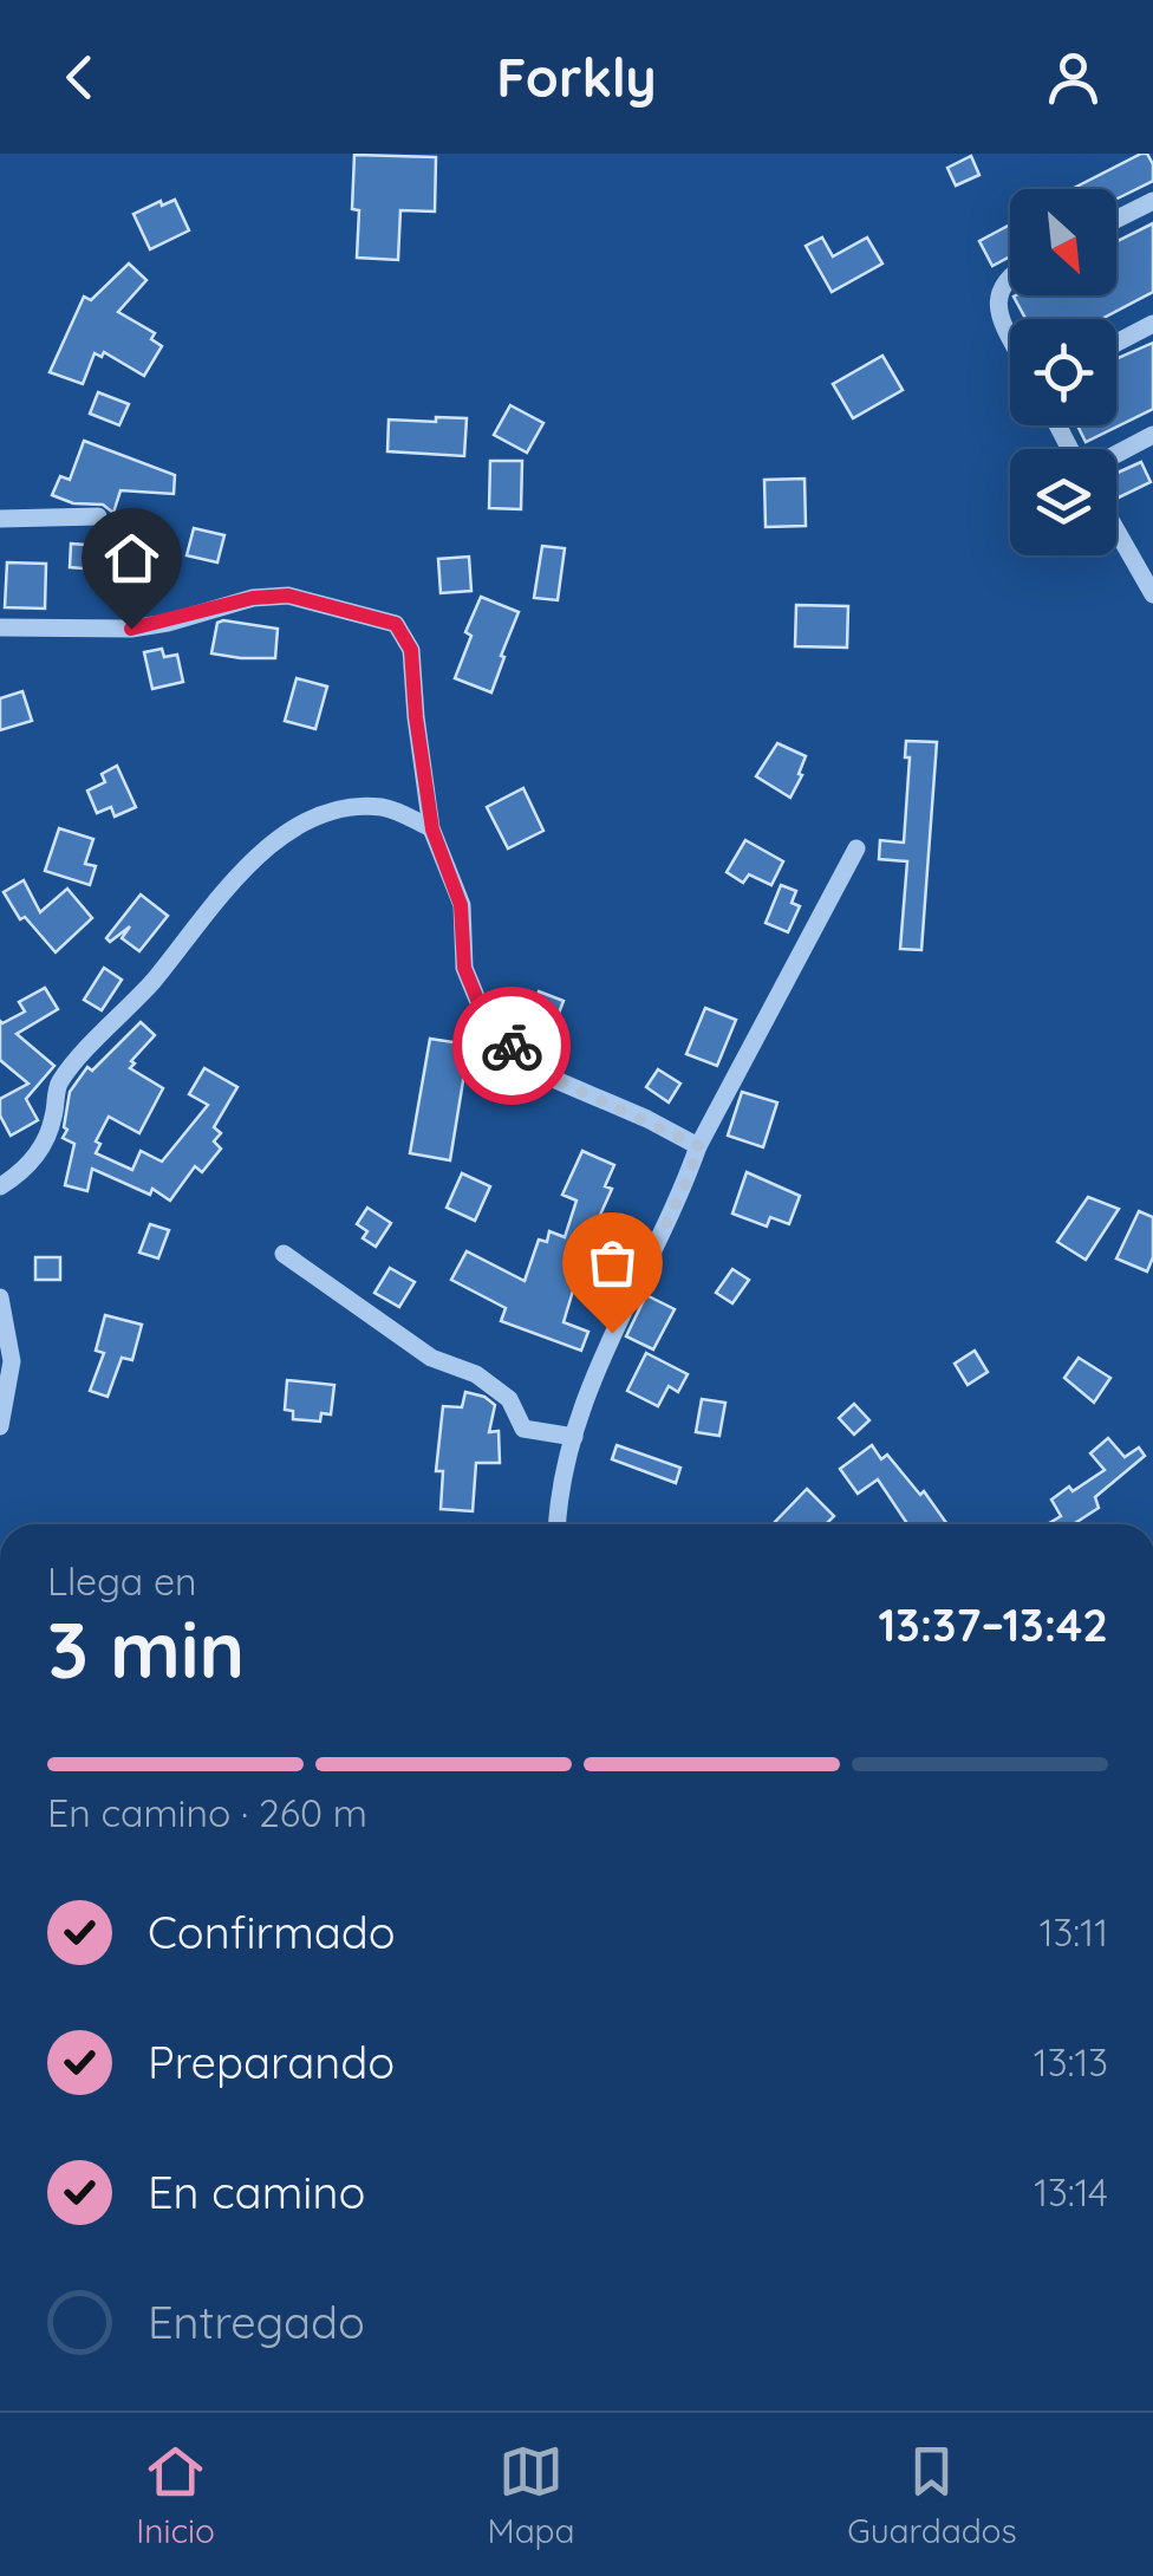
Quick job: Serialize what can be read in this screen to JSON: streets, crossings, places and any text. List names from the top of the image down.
{
  "north": "bottom right",
  "page": {
    "header": "Forkly",
    "heading": ["3 min", "Llega en", "13:37–13:42"],
    "bar": "En camino · 260 m",
    "list": [
      ["Confirmado", "13:11"],
      ["Preparando", "13:13"],
      ["En camino", "13:14"],
      "Entregado"
    ],
    "tabs": ["Inicio", "Mapa", "Guardados"]
  }
}
